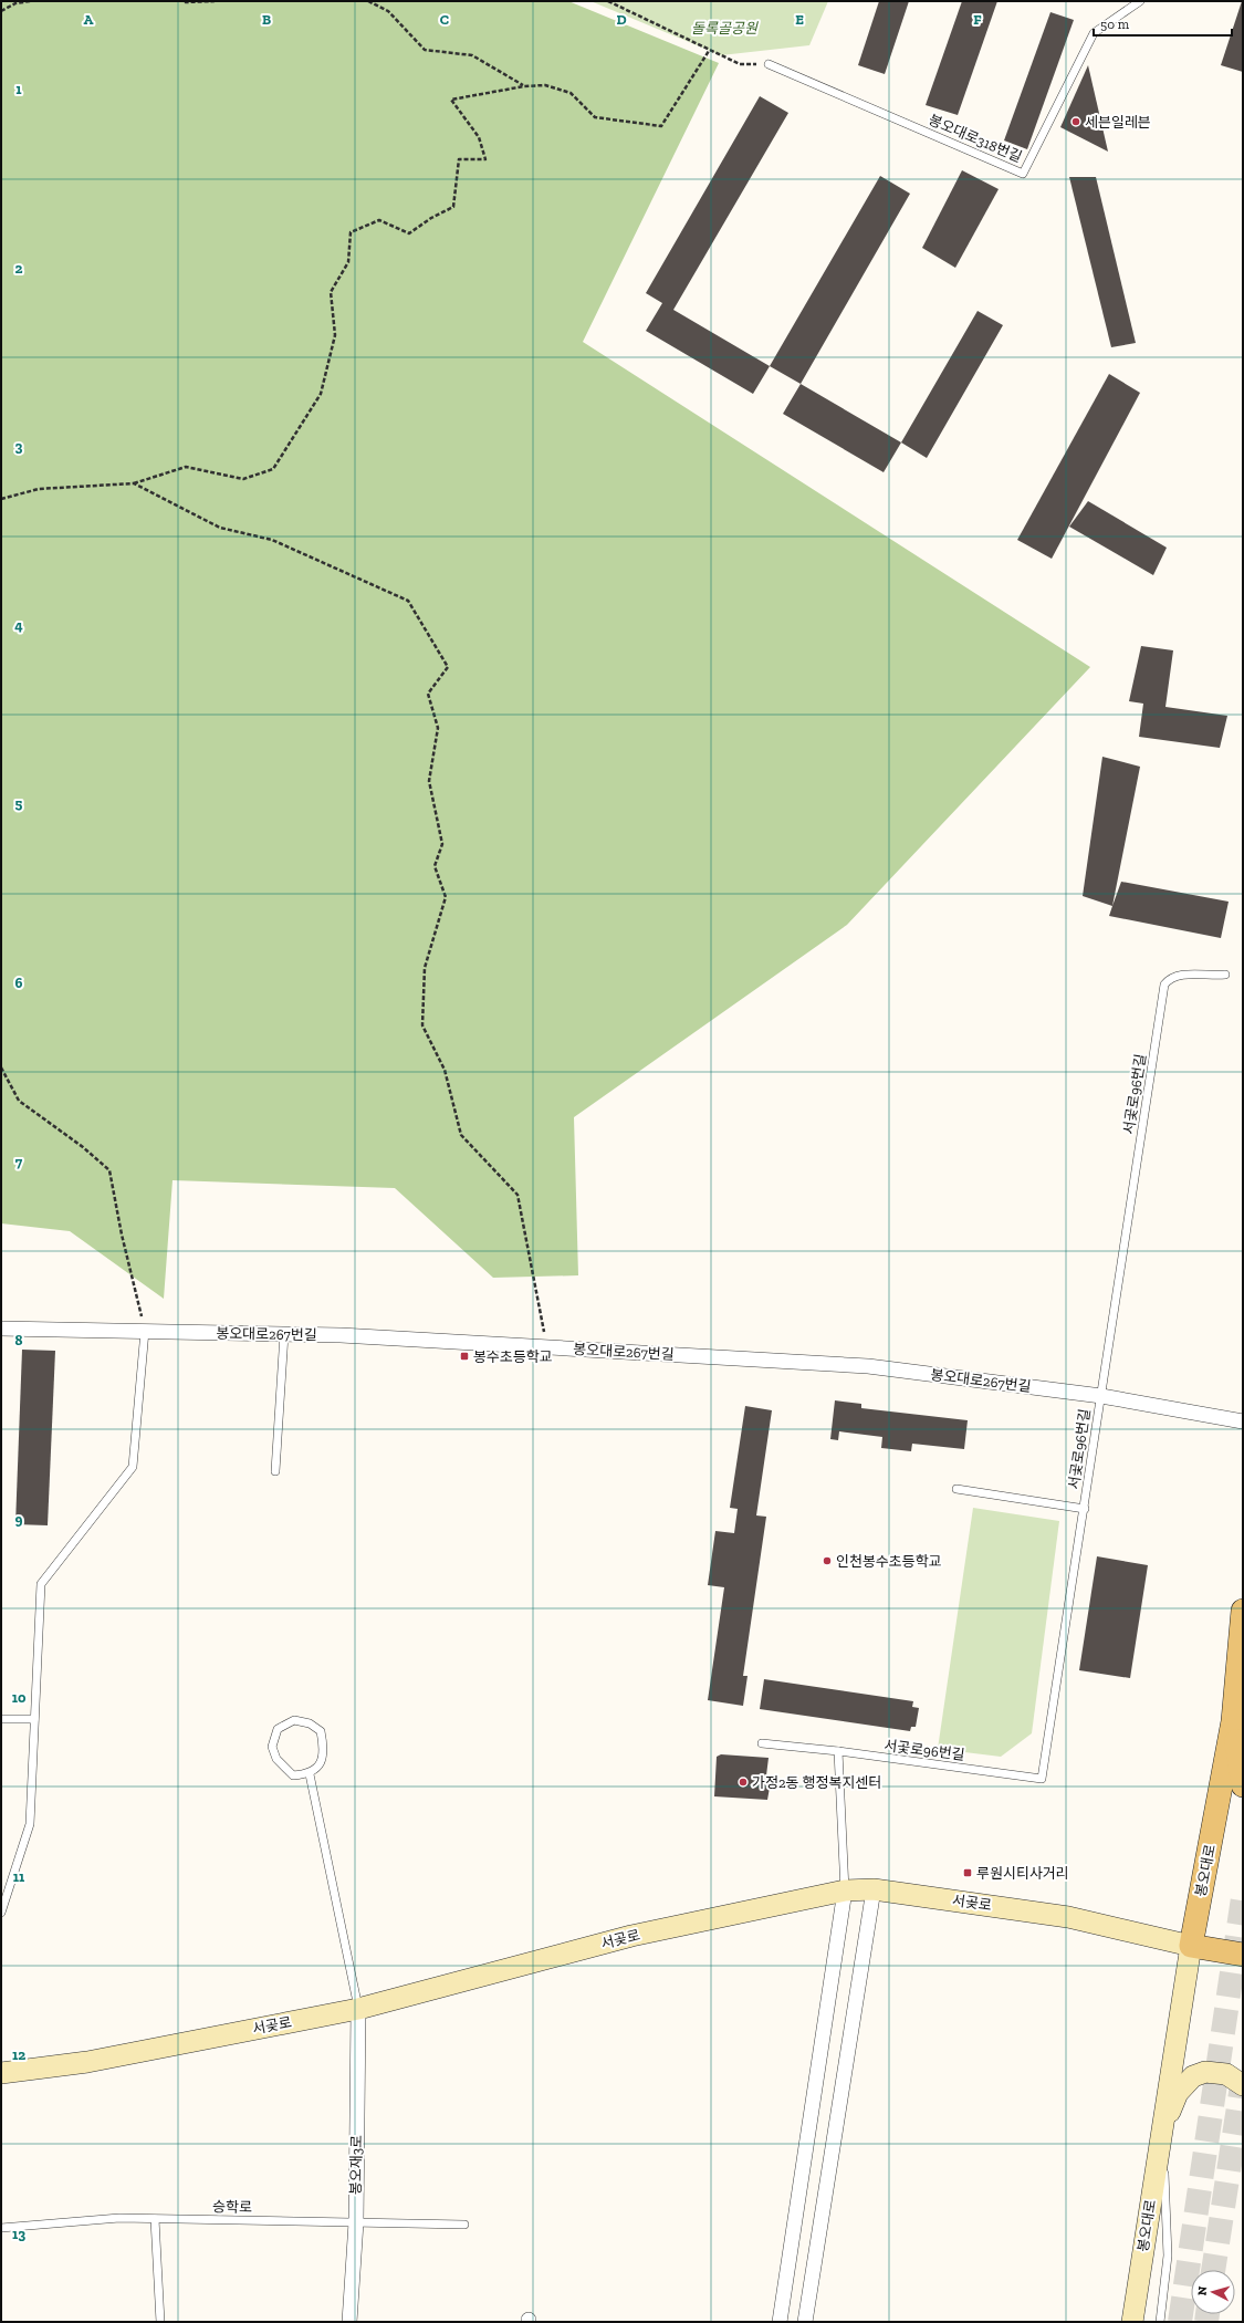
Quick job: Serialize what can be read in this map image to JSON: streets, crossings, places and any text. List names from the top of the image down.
{
  "streets": {
    "main road": ["봉오대로", "서곶로"],
    "street": ["봉오대로267번길", "봉오재3로"],
    "lane": ["봉오대로318번길", "서곷로96번길", "승학로"]
  },
  "crossings": [
    ["서곷로96번길", "봉오대로267번길"],
    ["봉오대로", "서곶로"],
    ["서곶로", "봉오재3로"],
    ["봉오재3로", "승학로"]
  ],
  "parks": ["돌록골공원"],
  "places": {
    "other": ["세븐일레븐", "인천봉수초등학교", "가정2동 행정복지센터"],
    "transit": ["봉수초등학교", "루원시티사거리"]
  },
  "scale_bar": "50 m",
  "north": "left",
  "grid": {
    "columns": [
      "A",
      "B",
      "C",
      "D",
      "E",
      "F"
    ],
    "rows": [
      "1",
      "2",
      "3",
      "4",
      "5",
      "6",
      "7",
      "8",
      "9",
      "10",
      "11",
      "12",
      "13"
    ]
  }
}
